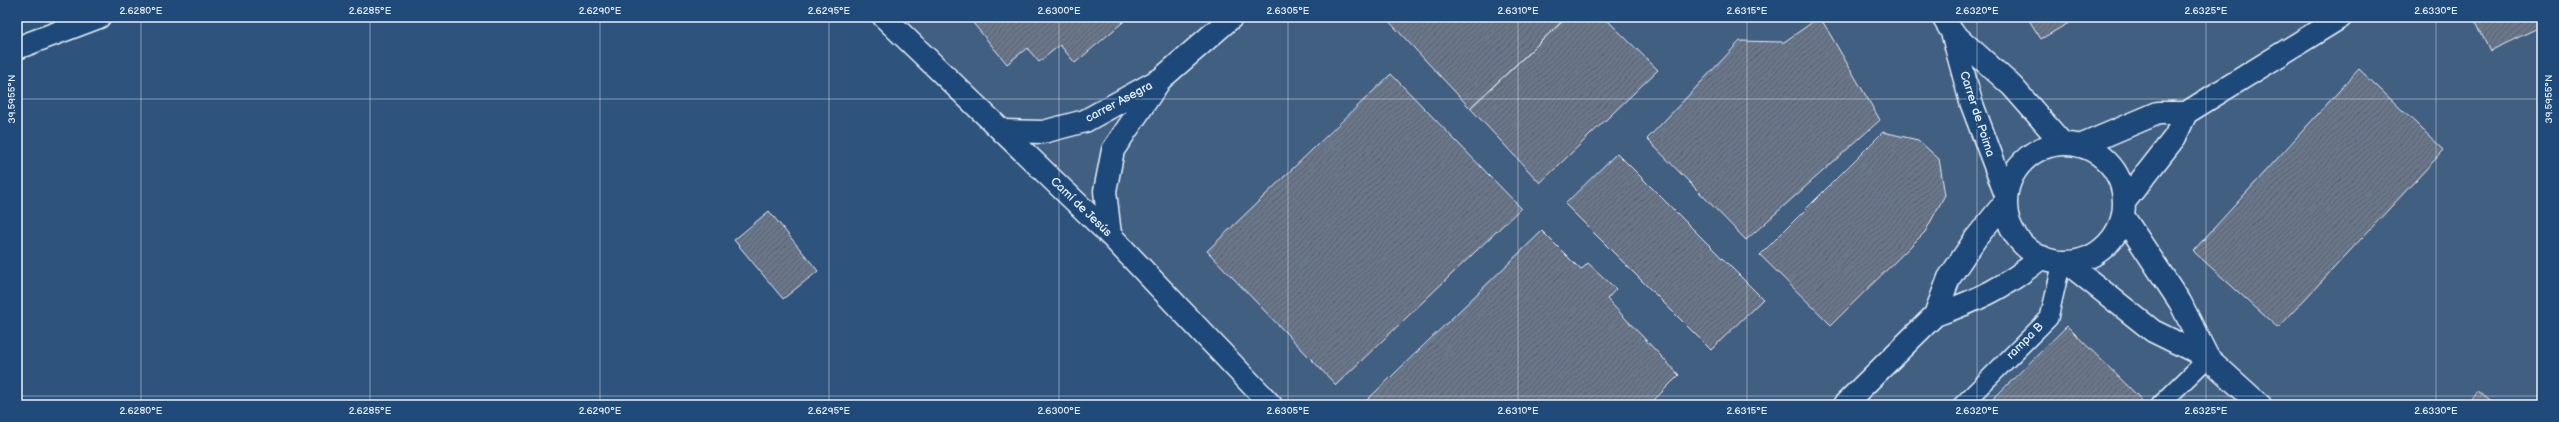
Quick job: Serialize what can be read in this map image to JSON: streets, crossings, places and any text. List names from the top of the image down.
{
  "streets": {
    "street": ["carrer Asegra", "Carrer de Poima", "Camí de Jesús"],
    "lane": ["rampa B"]
  },
  "crossings": [
    ["carrer Asegra", "Camí de Jesús"],
    ["Carrer de Poima", "rampa B"]
  ],
  "coordinates": [
    "2.6280°E",
    "2.6285°E",
    "2.6290°E",
    "2.6295°E",
    "2.6300°E",
    "2.6305°E",
    "2.6310°E",
    "2.6315°E",
    "2.6320°E",
    "2.6325°E",
    "2.6330°E",
    "39.5955°N"
  ]
}
